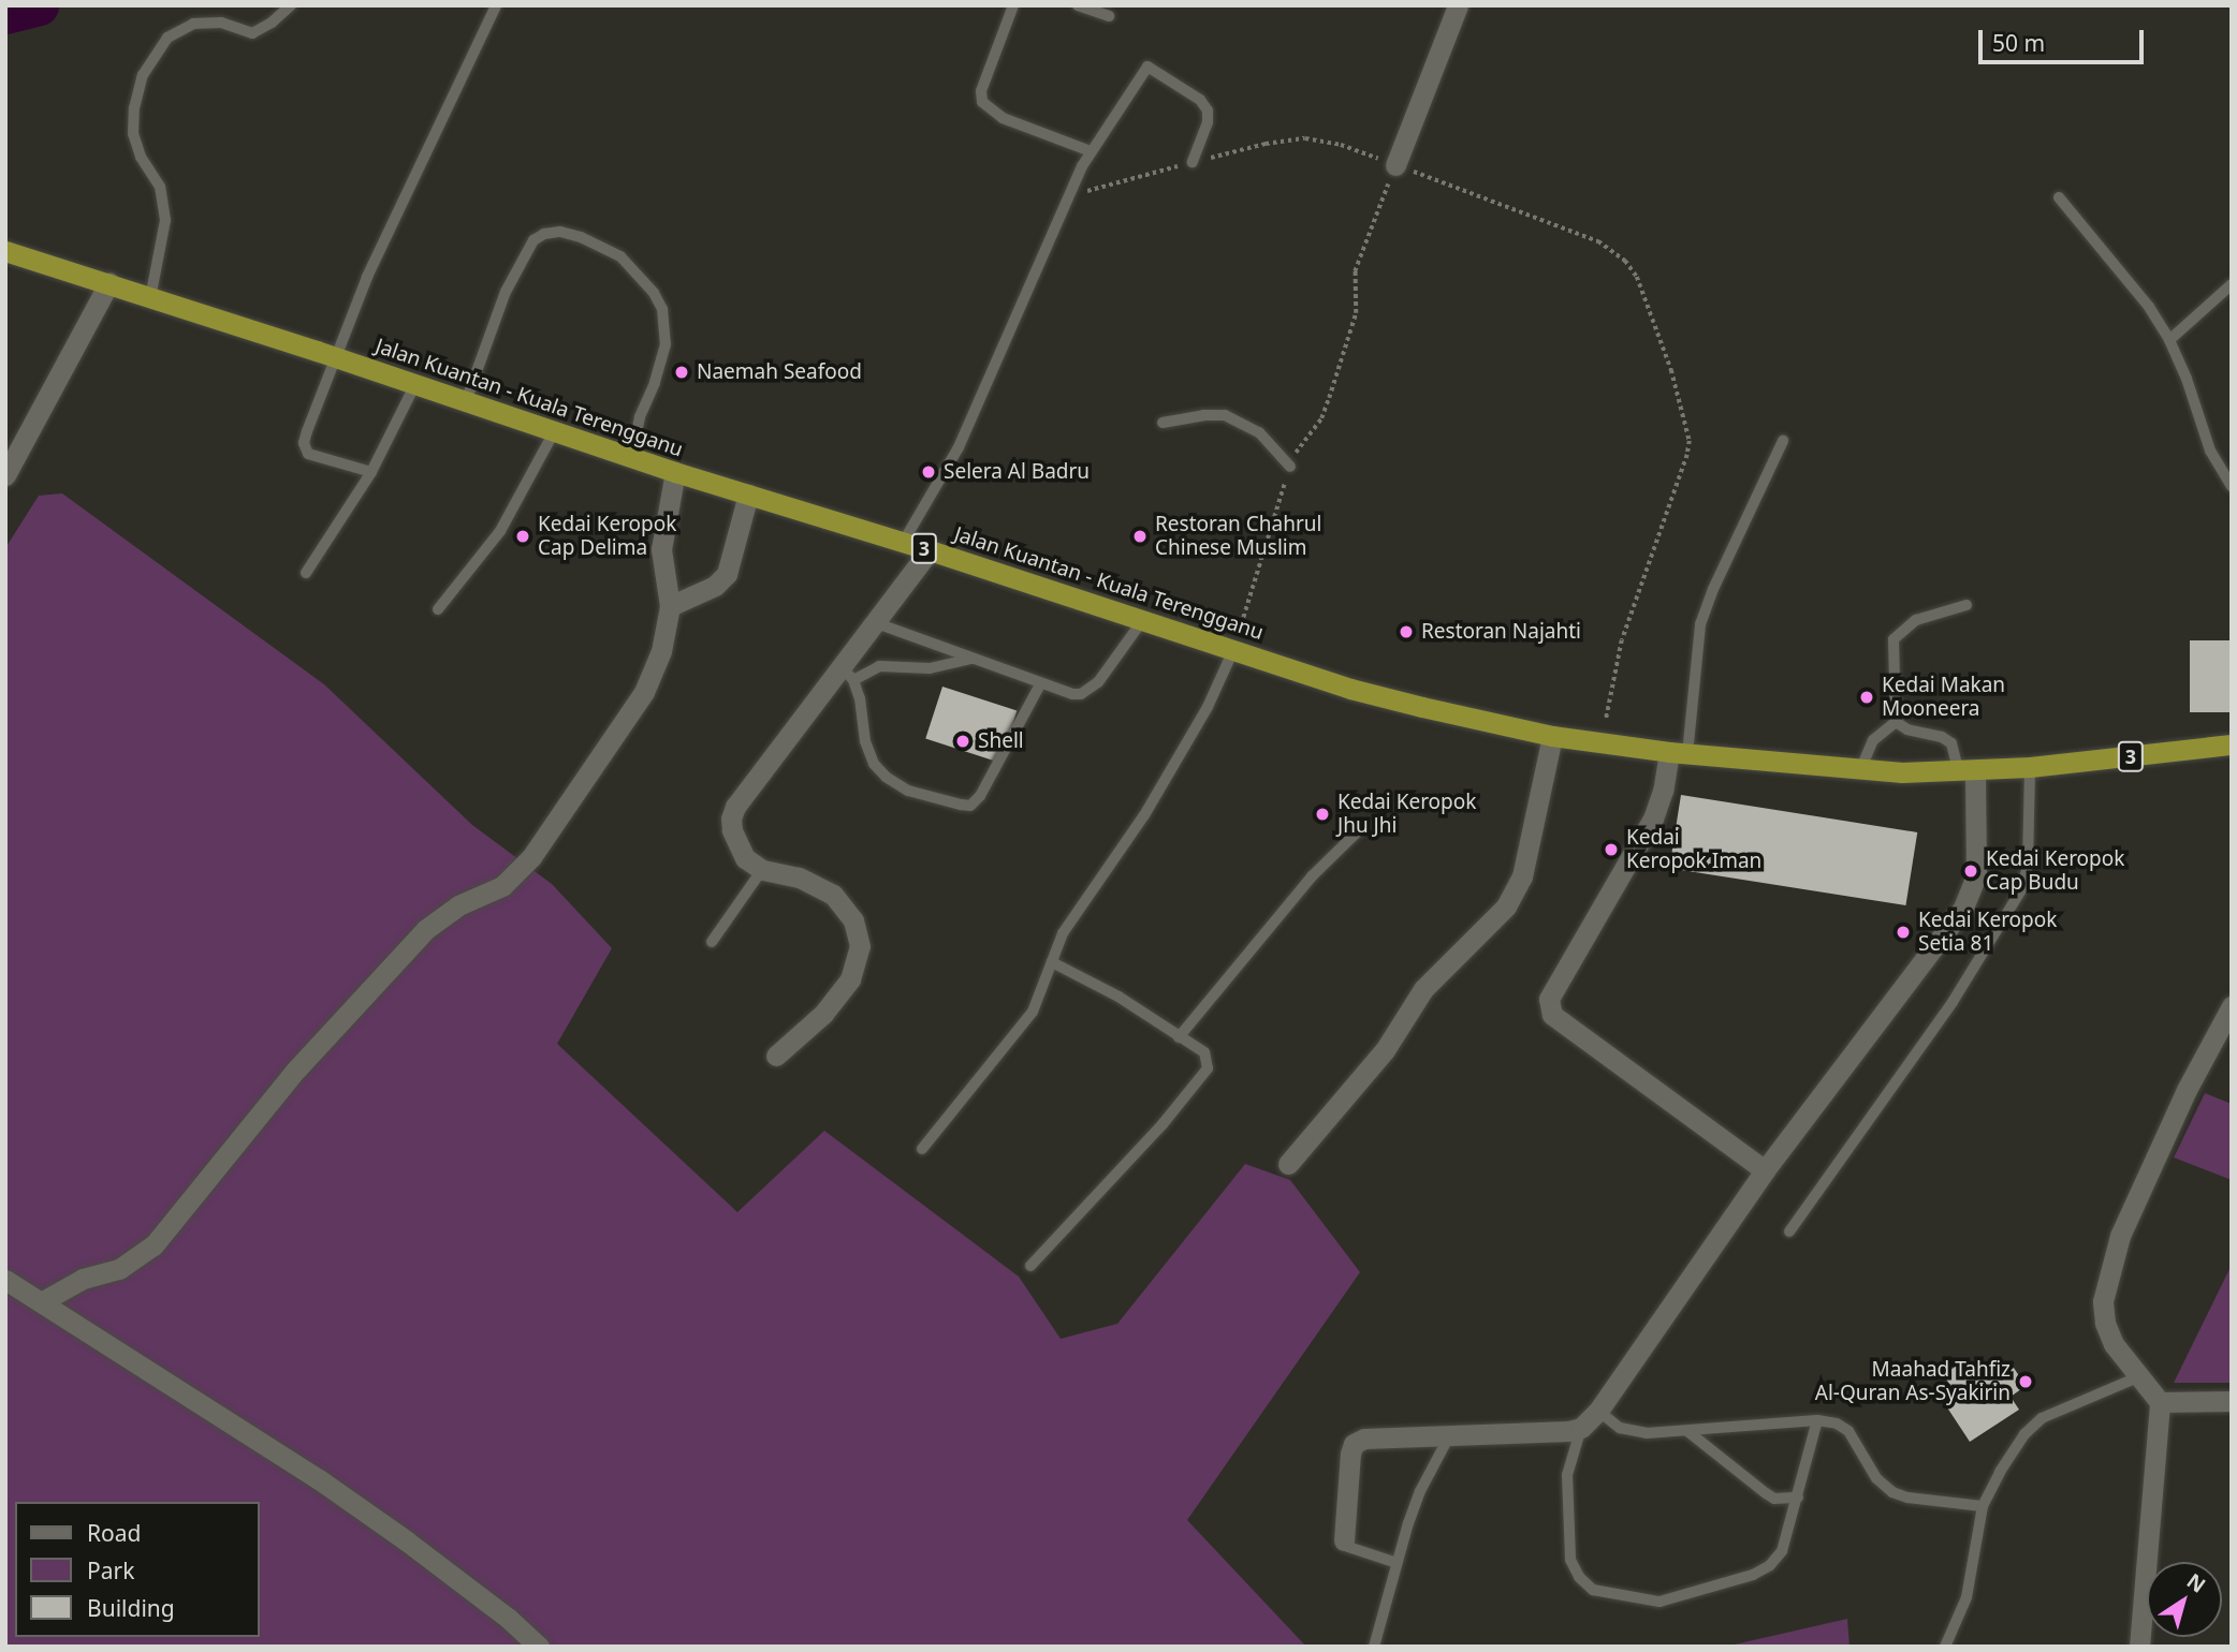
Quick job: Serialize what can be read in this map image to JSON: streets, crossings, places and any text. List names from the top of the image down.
{
  "streets": {
    "highway": ["Jalan Kuantan - Kuala Terengganu", "3"]
  },
  "places": [
    "Naemah Seafood",
    "Selera Al Badru",
    "Kedai Keropok Cap Delima",
    "Restoran Chahrul Chinese Muslim",
    "Restoran Najahti",
    "Kedai Makan Mooneera",
    "Shell",
    "Kedai Keropok Jhu Jhi",
    "Kedai Keropok Iman",
    "Kedai Keropok Cap Budu",
    "Kedai Keropok Setia 81",
    "Maahad Tahfiz Al-Quran As-Syakirin"
  ],
  "legend": ["Road", "Park", "Building"],
  "scale_bar": "50 m",
  "north": "top right"
}
